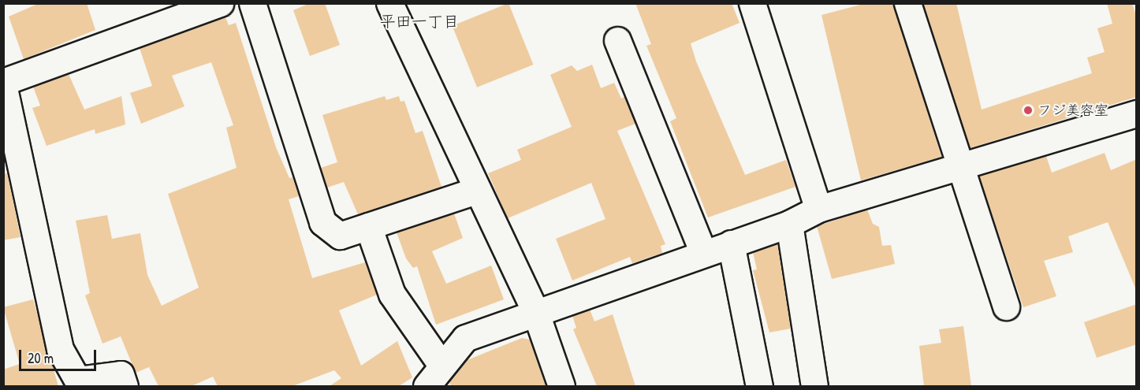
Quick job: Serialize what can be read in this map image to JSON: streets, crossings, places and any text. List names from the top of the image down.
{
  "districts": ["平田一丁目"],
  "places": ["フジ美容室"],
  "scale_bar": "20 m"
}
